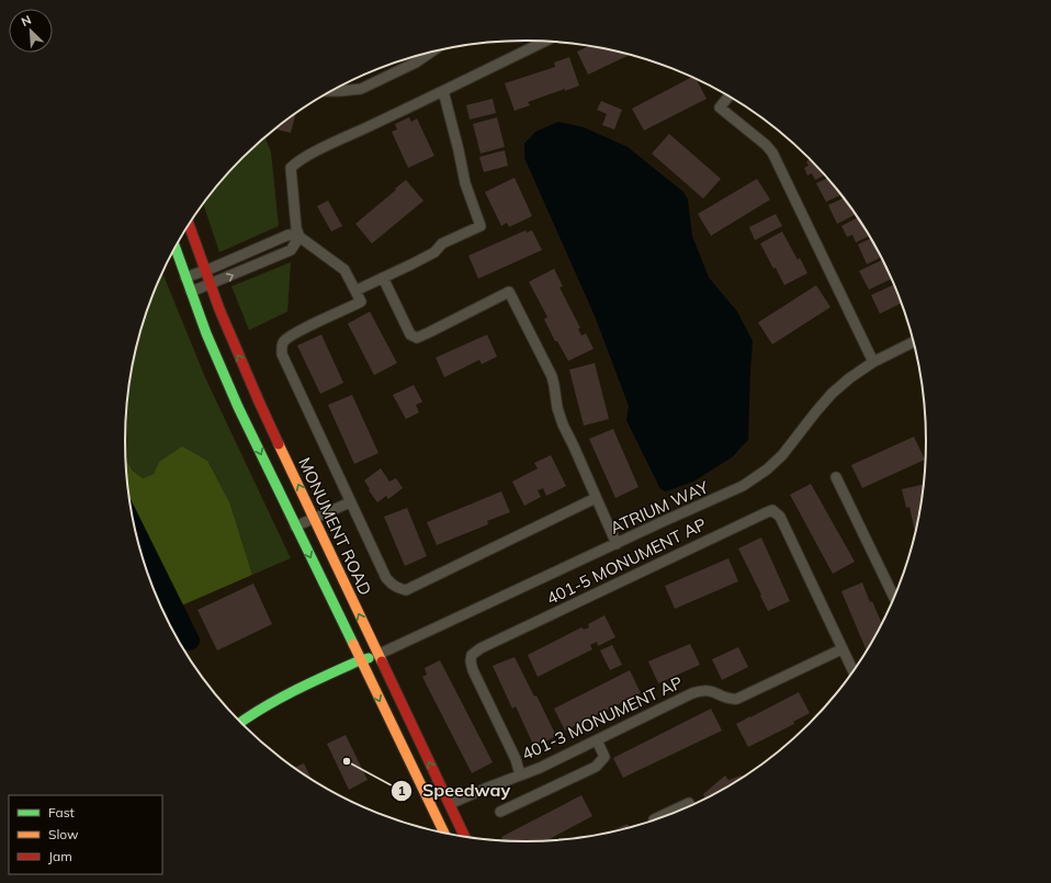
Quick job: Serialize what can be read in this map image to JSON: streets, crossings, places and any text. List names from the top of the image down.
{
  "streets": {
    "main road": ["MONUMENT ROAD"],
    "street": ["ATRIUM WAY", "401-5 MONUMENT AP", "401-3 MONUMENT AP"]
  },
  "crossings": [
    ["ATRIUM WAY", "MONUMENT ROAD"],
    ["MONUMENT ROAD", "401-3 MONUMENT AP"],
    ["401-5 MONUMENT AP", "401-3 MONUMENT AP"]
  ],
  "places": ["Speedway"],
  "legend": ["Fast", "Slow", "Jam"],
  "north": "top left"
}
